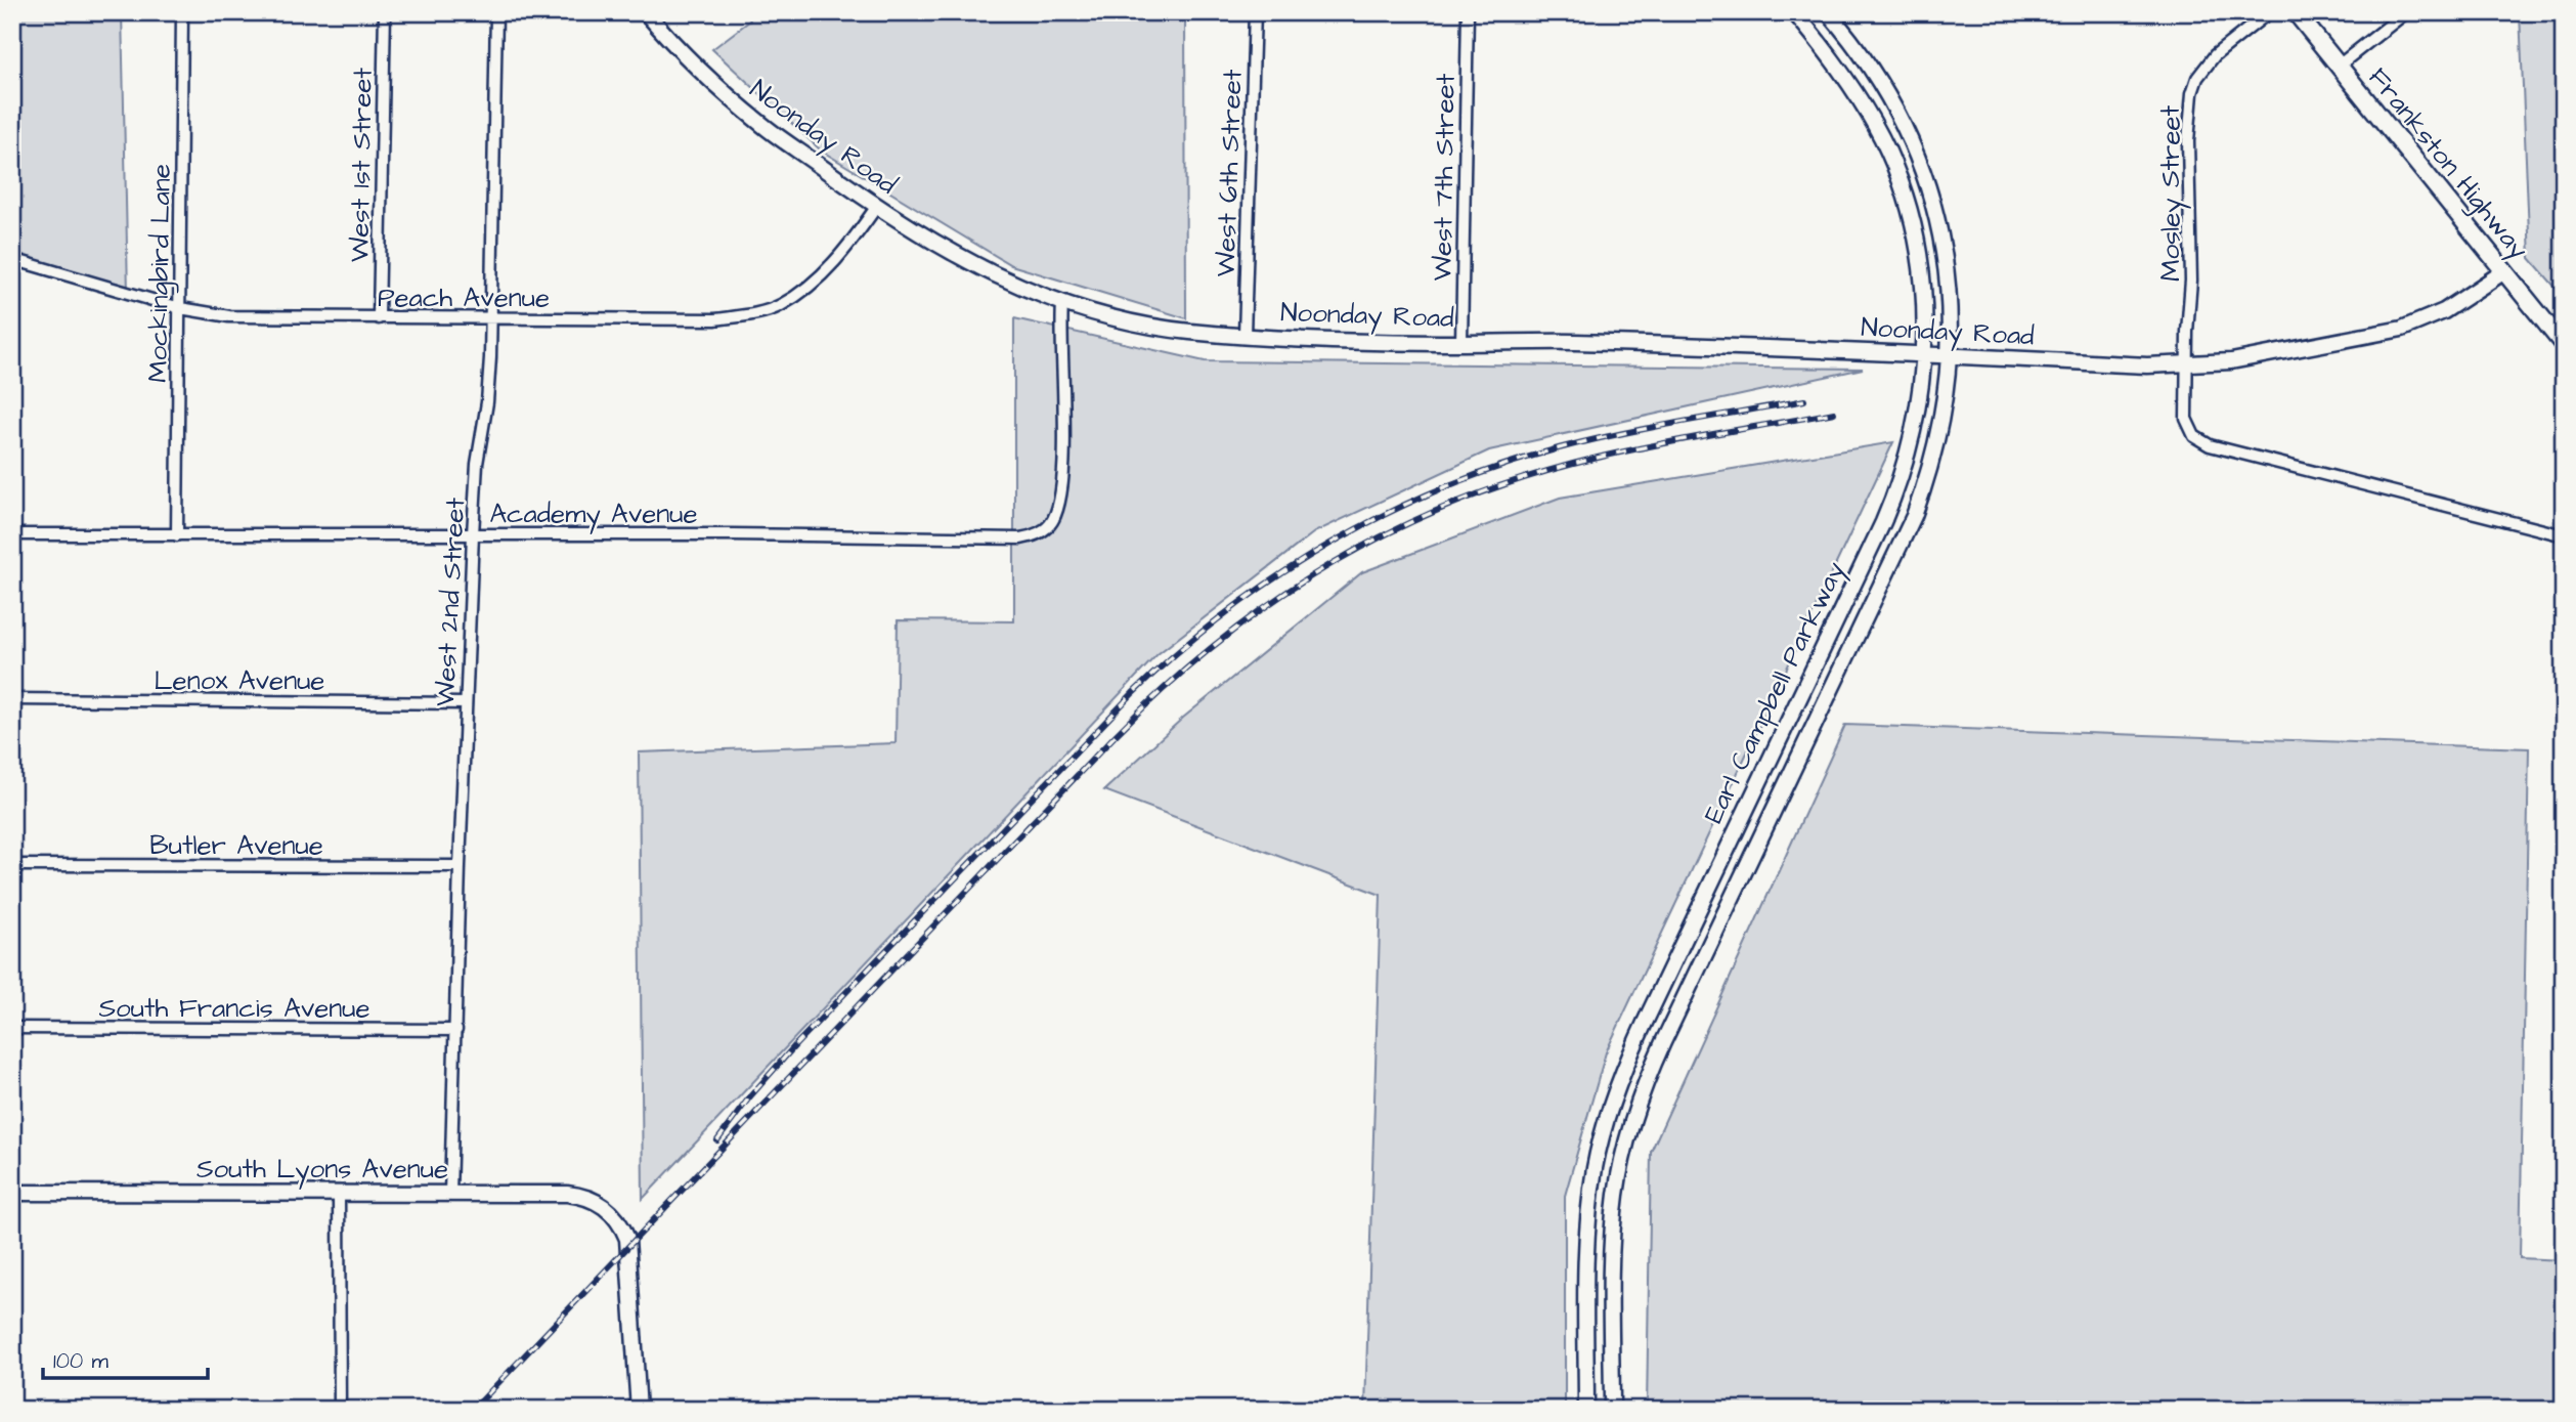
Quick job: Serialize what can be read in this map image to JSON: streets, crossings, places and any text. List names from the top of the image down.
{
  "streets": {
    "main road": [
      "Noonday Road",
      "Frankston Highway",
      "Earl Campbell Parkway",
      "South Lyons Avenue"
    ],
    "street": [
      "West 1st Street",
      "West 6th Street",
      "West 7th Street",
      "Mosley Street",
      "Mockingbird Lane",
      "Peach Avenue",
      "Academy Avenue",
      "West 2nd Street",
      "Lenox Avenue",
      "Butler Avenue",
      "South Francis Avenue"
    ]
  },
  "crossings": [
    ["Noonday Road", "Frankston Highway"],
    ["Noonday Road", "West 6th Street"],
    ["Noonday Road", "West 7th Street"],
    ["Noonday Road", "Mosley Street"],
    ["Noonday Road", "Peach Avenue"],
    ["Noonday Road", "Academy Avenue"],
    ["Noonday Road", "Earl Campbell Parkway"],
    ["West 1st Street", "Peach Avenue"],
    ["Mockingbird Lane", "Peach Avenue"],
    ["Mockingbird Lane", "Academy Avenue"],
    ["Peach Avenue", "West 2nd Street"],
    ["Academy Avenue", "West 2nd Street"],
    ["West 2nd Street", "Lenox Avenue"],
    ["West 2nd Street", "Butler Avenue"],
    ["West 2nd Street", "South Francis Avenue"],
    ["West 2nd Street", "South Lyons Avenue"]
  ],
  "scale_bar": "100 m"
}
